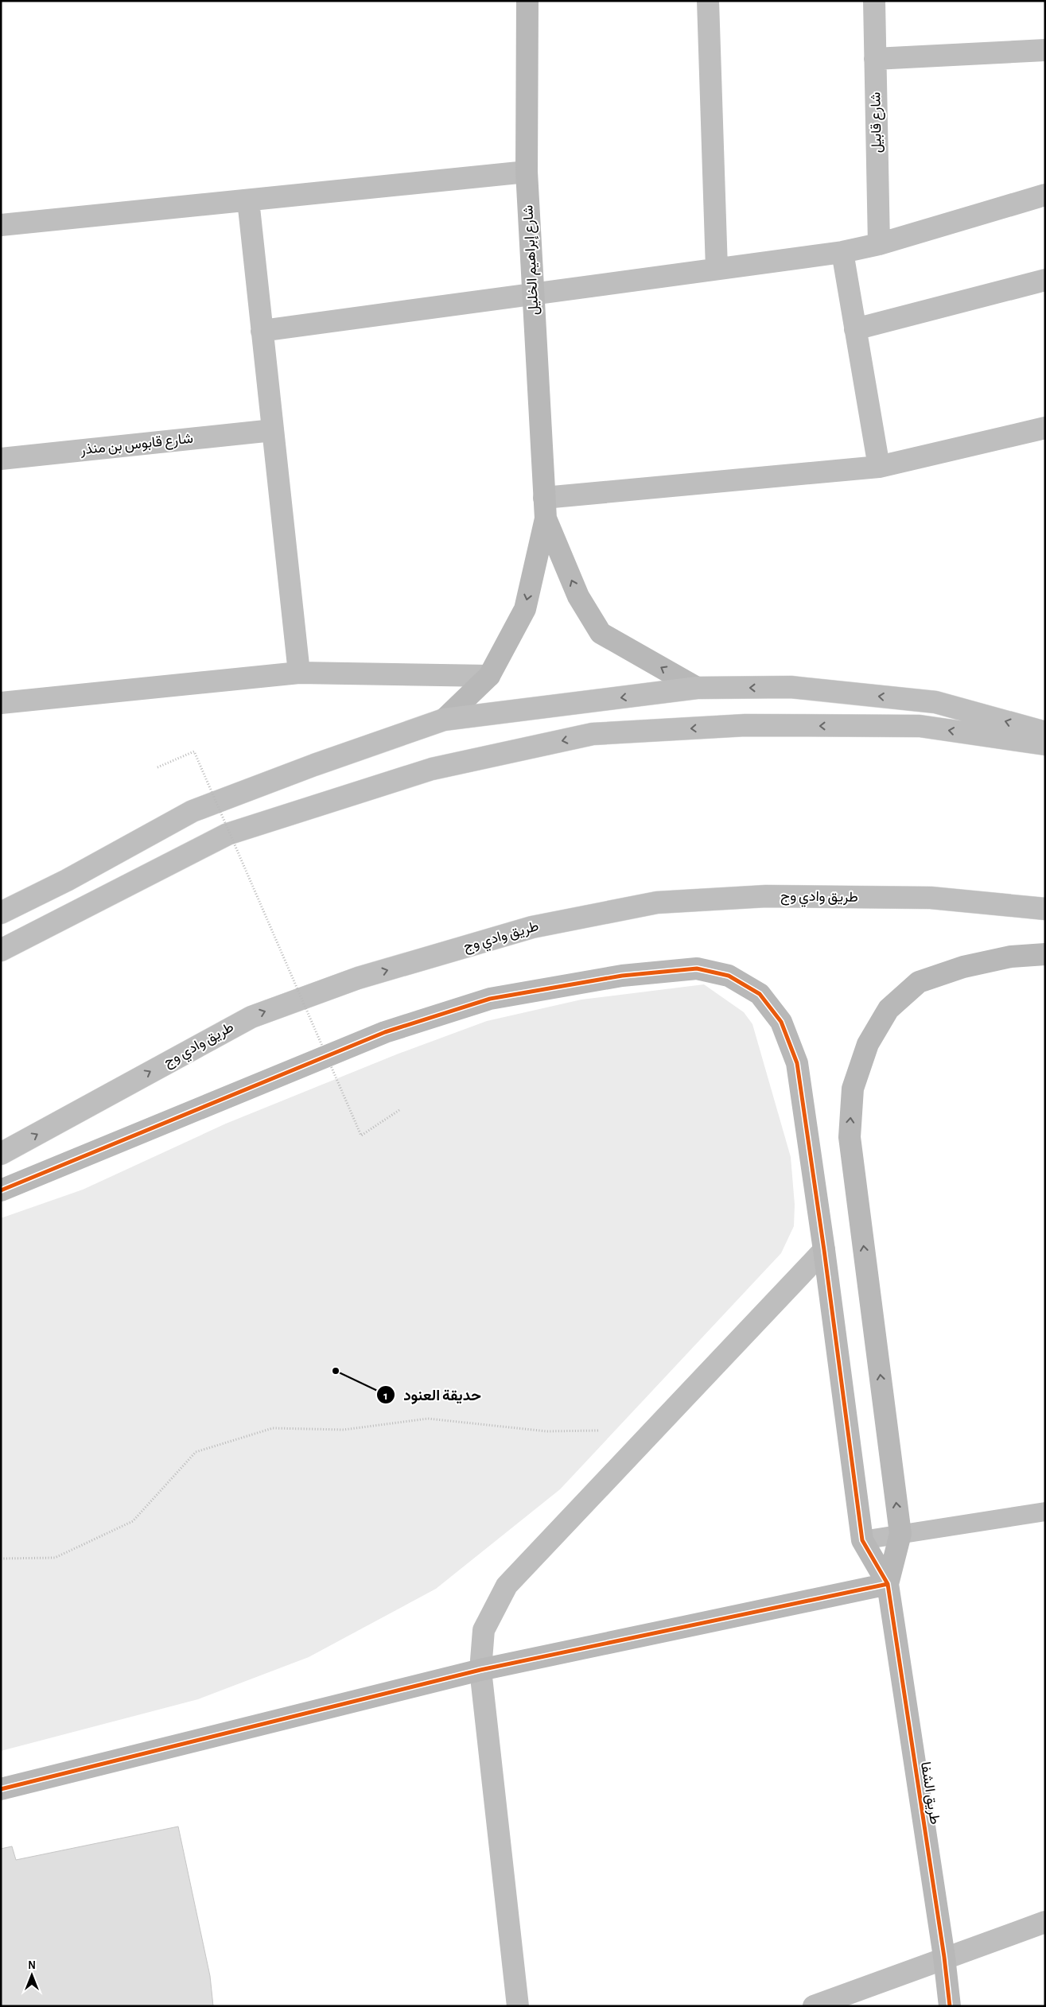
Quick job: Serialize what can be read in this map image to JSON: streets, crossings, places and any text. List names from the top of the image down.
{
  "streets": {
    "street": [
      "شارع قابيل",
      "شارع إبراهيم الخليل",
      "شارع قابوس بن منذر",
      "طريق وادي وج",
      "طريق الشفا"
    ]
  },
  "places": ["حديقة العنود"],
  "north": "top"
}
